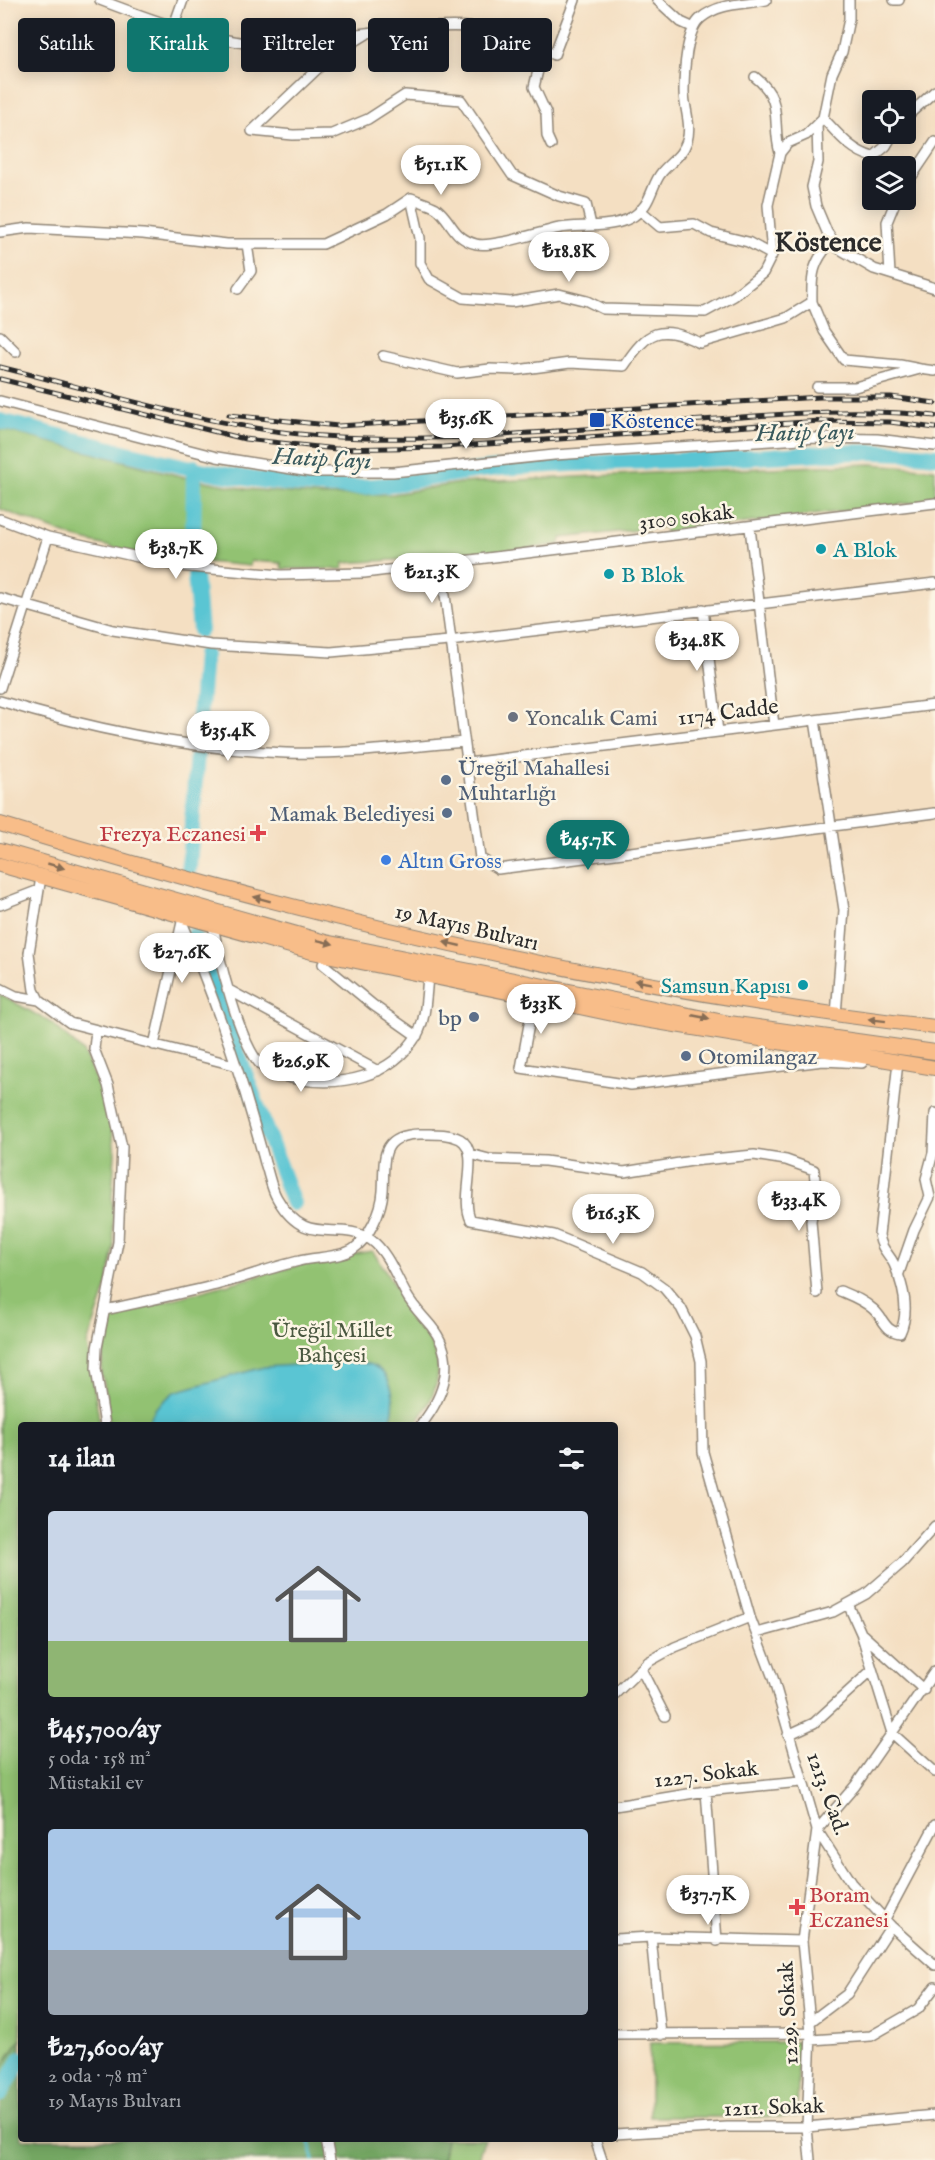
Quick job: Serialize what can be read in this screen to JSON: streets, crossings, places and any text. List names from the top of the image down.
{
  "streets": {
    "highway": ["19 Mayıs Bulvarı"],
    "street": [
      "3100 sokak",
      "1174 Cadde",
      "1227. Sokak",
      "1213. Cad.",
      "1229. Sokak",
      "1211. Sokak"
    ]
  },
  "crossings": [
    ["1227. Sokak", "1213. Cad."],
    ["1213. Cad.", "1229. Sokak"],
    ["1229. Sokak", "1211. Sokak"]
  ],
  "districts": ["Köstence"],
  "water": ["Hatip Çayı"],
  "parks": ["Üreğil Millet Bahçesi"],
  "places": {
    "transit": ["Köstence"],
    "other": [
      "A Blok",
      "B Blok",
      "Yoncalık Cami",
      "Üreğil Mahallesi Muhtarlığı",
      "Mamak Belediyesi",
      "Altın Gross",
      "Samsun Kapısı",
      "bp",
      "Otomilangaz"
    ],
    "health": ["Frezya Eczanesi", "Boram Eczanesi"]
  },
  "page": {
    "chip": [
      "Satılık",
      "Kiralık",
      "Filtreler",
      "Yeni",
      "Daire"
    ],
    "price": [
      "₺51.1K",
      "₺18.8K",
      "₺35.6K",
      "₺38.7K",
      "₺21.3K",
      "₺34.8K",
      "₺35.4K",
      "₺45.7K",
      "₺27.6K",
      "₺33K",
      "₺26.9K",
      "₺33.4K",
      "₺16.3K",
      "₺37.7K"
    ],
    "heading": "14 ilan",
    "list": [
      {
        "name": "₺45,700/ay",
        "note": "5 oda · 158 m² · Müstakil ev"
      },
      {
        "name": "₺27,600/ay",
        "note": "2 oda · 78 m² · 19 Mayıs Bulvarı"
      }
    ]
  }
}
